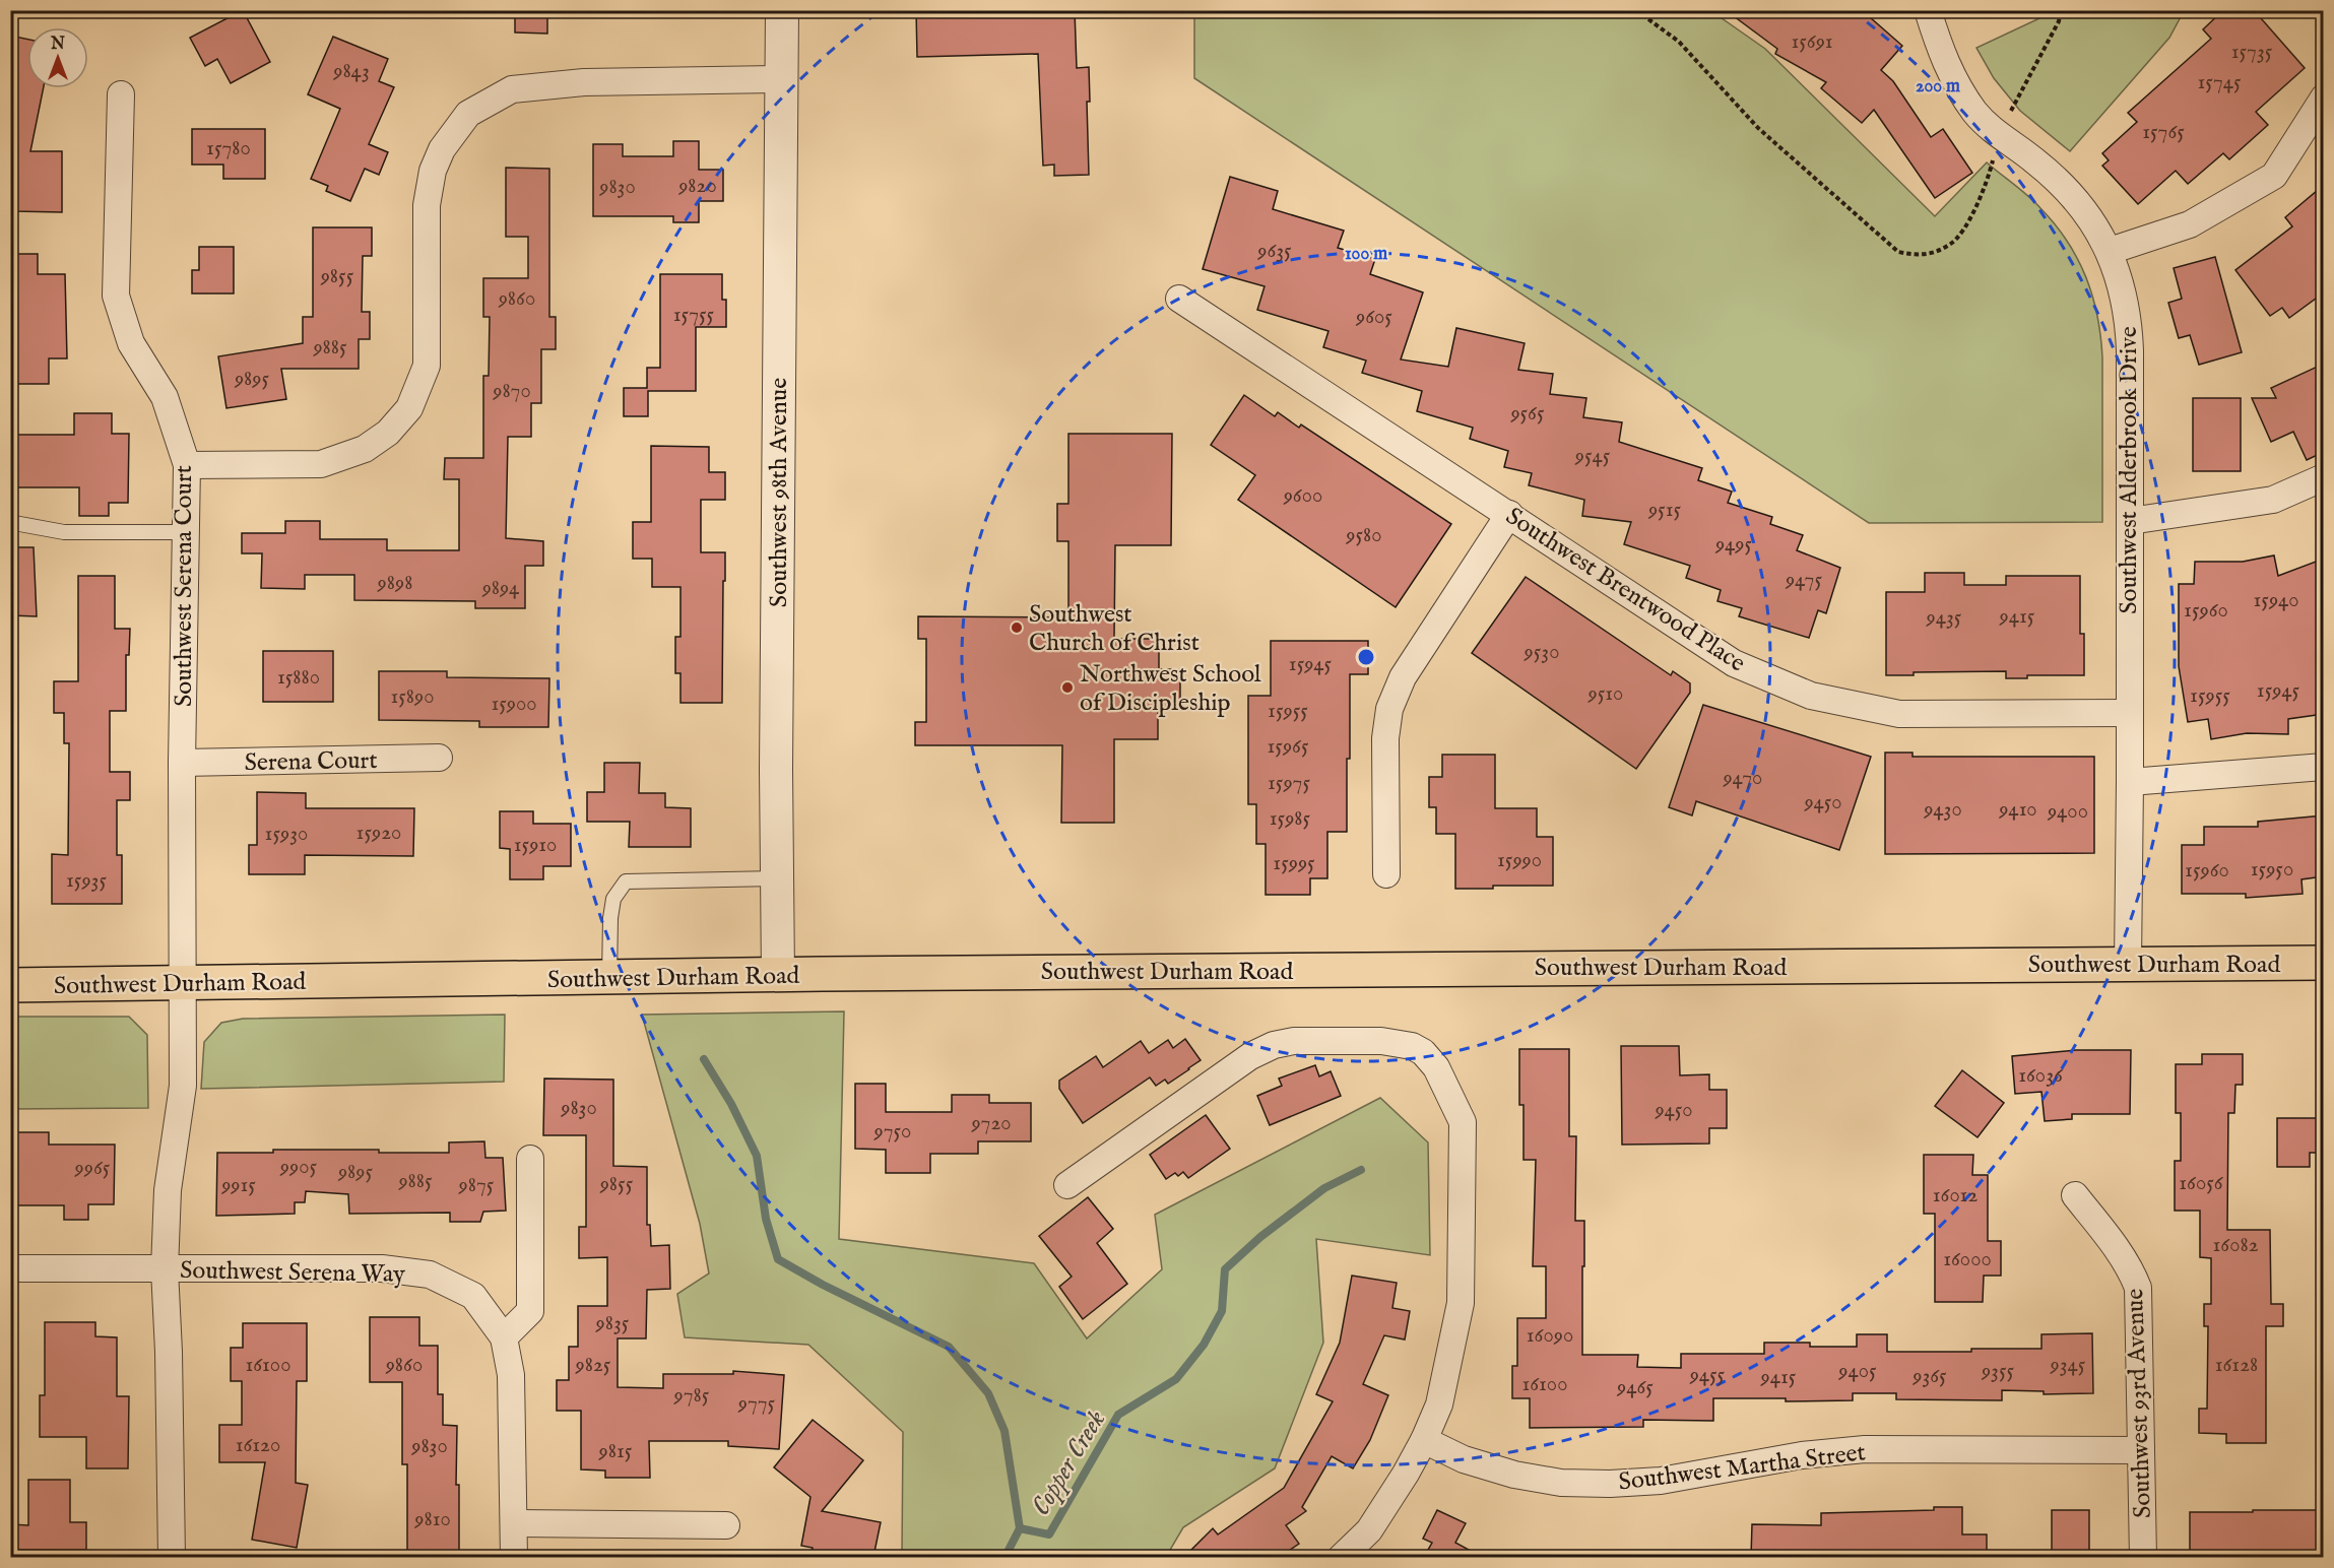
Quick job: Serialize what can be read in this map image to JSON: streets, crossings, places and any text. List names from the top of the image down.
{
  "streets": {
    "main road": ["Southwest Durham Road"],
    "street": [
      "Southwest Alderbrook Drive",
      "Southwest 98th Avenue",
      "Southwest Serena Court",
      "Southwest Brentwood Place",
      "Serena Court",
      "Southwest Serena Way",
      "Southwest 93rd Avenue",
      "Southwest Martha Street"
    ]
  },
  "crossings": [
    ["Southwest Alderbrook Drive", "Southwest Brentwood Place"],
    ["Southwest Alderbrook Drive", "Southwest Durham Road"],
    ["Southwest 98th Avenue", "Southwest Durham Road"],
    ["Southwest Serena Court", "Serena Court"],
    ["Southwest Serena Court", "Southwest Durham Road"],
    ["Southwest Serena Court", "Southwest Serena Way"],
    ["Southwest Durham Road", "Southwest Serena Way"],
    ["Southwest 93rd Avenue", "Southwest Martha Street"]
  ],
  "water": ["Copper Creek"],
  "places": ["Southwest Church of Christ", "Northwest School of Discipleship"],
  "house_numbers": [
    "15691",
    "15735",
    "9843",
    "15745",
    "15765",
    "15780",
    "9820",
    "9830",
    "9635",
    "9855",
    "9860",
    "15755",
    "9605",
    "9885",
    "9895",
    "9870",
    "9565",
    "9545",
    "9600",
    "9515",
    "9580",
    "9495",
    "9475",
    "9898",
    "9894",
    "15940",
    "15960",
    "9415",
    "9435",
    "9530",
    "15945",
    "15880",
    "15945",
    "9510",
    "15955",
    "15890",
    "15900",
    "15955",
    "15965",
    "9470",
    "15975",
    "9450",
    "9430",
    "9410",
    "9400",
    "15985",
    "15920",
    "15930",
    "15910",
    "15990",
    "15995",
    "15950",
    "15960",
    "15935",
    "16036",
    "9830",
    "9450",
    "9720",
    "9750",
    "9905",
    "9965",
    "9895",
    "9885",
    "16056",
    "9855",
    "9915",
    "9875",
    "16012",
    "16082",
    "16000",
    "9835",
    "16090",
    "16100",
    "9860",
    "9825",
    "9345",
    "16128",
    "9405",
    "9355",
    "9455",
    "9365",
    "9415",
    "16100",
    "9465",
    "9785",
    "9775",
    "16120",
    "9830",
    "9815",
    "9810"
  ],
  "north": "top",
  "rings": ["200 m", "100 m"]
}
